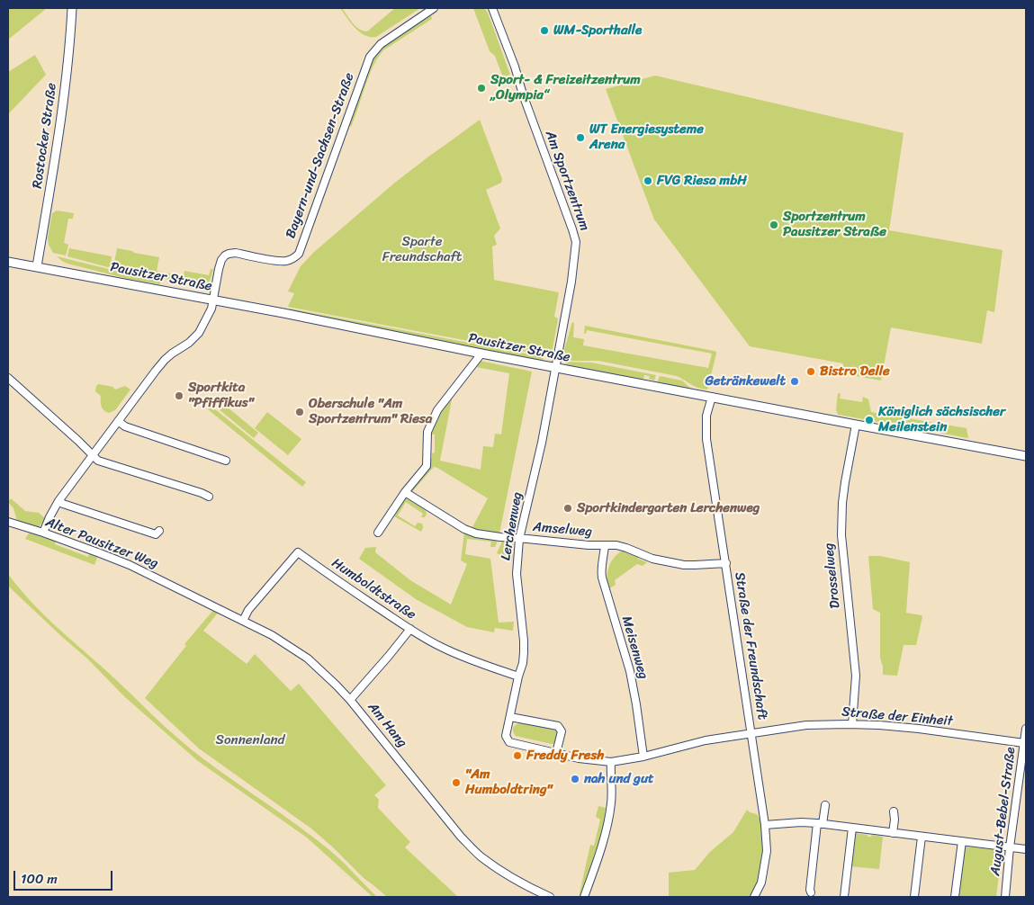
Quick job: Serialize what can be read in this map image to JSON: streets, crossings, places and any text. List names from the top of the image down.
{
  "streets": {
    "street": [
      "Rostocker Straße",
      "Bayern-und-Sachsen-Straße",
      "Am Sportzentrum",
      "Pausitzer Straße",
      "Lerchenweg",
      "Amselweg",
      "Alter Pausitzer Weg",
      "Drosselweg",
      "Humboldtstraße",
      "Straße der Freundschaft",
      "Meisenweg",
      "Straße der Einheit",
      "Am Hang",
      "August-Bebel-Straße"
    ]
  },
  "crossings": [
    ["Rostocker Straße", "Pausitzer Straße"],
    ["Bayern-und-Sachsen-Straße", "Pausitzer Straße"],
    ["Am Sportzentrum", "Pausitzer Straße"],
    ["Am Sportzentrum", "Lerchenweg"],
    ["Pausitzer Straße", "Lerchenweg"],
    ["Pausitzer Straße", "Drosselweg"],
    ["Pausitzer Straße", "Straße der Freundschaft"],
    ["Lerchenweg", "Amselweg"],
    ["Lerchenweg", "Humboldtstraße"],
    ["Lerchenweg", "Straße der Einheit"],
    ["Amselweg", "Straße der Freundschaft"],
    ["Amselweg", "Meisenweg"],
    ["Alter Pausitzer Weg", "Am Hang"],
    ["Drosselweg", "Straße der Einheit"],
    ["Humboldtstraße", "Am Hang"],
    ["Straße der Freundschaft", "Straße der Einheit"],
    ["Meisenweg", "Straße der Einheit"],
    ["Straße der Einheit", "August-Bebel-Straße"]
  ],
  "parks": ["Sparte Freundschaft", "Sonnenland"],
  "places": [
    "WM-Sporthalle",
    "Sport- & Freizeitzentrum „Olympia“",
    "WT Energiesysteme Arena",
    "FVG Riesa mbH",
    "Sportzentrum Pausitzer Straße",
    "Bistro Delle",
    "Getränkewelt",
    "Sportkita \"Pfiffikus\"",
    "Oberschule \"Am Sportzentrum\" Riesa",
    "Königlich sächsischer Meilenstein",
    "Sportkindergarten Lerchenweg",
    "Freddy Fresh",
    "nah und gut",
    "\"Am Humboldtring\""
  ],
  "scale_bar": "100 m"
}
